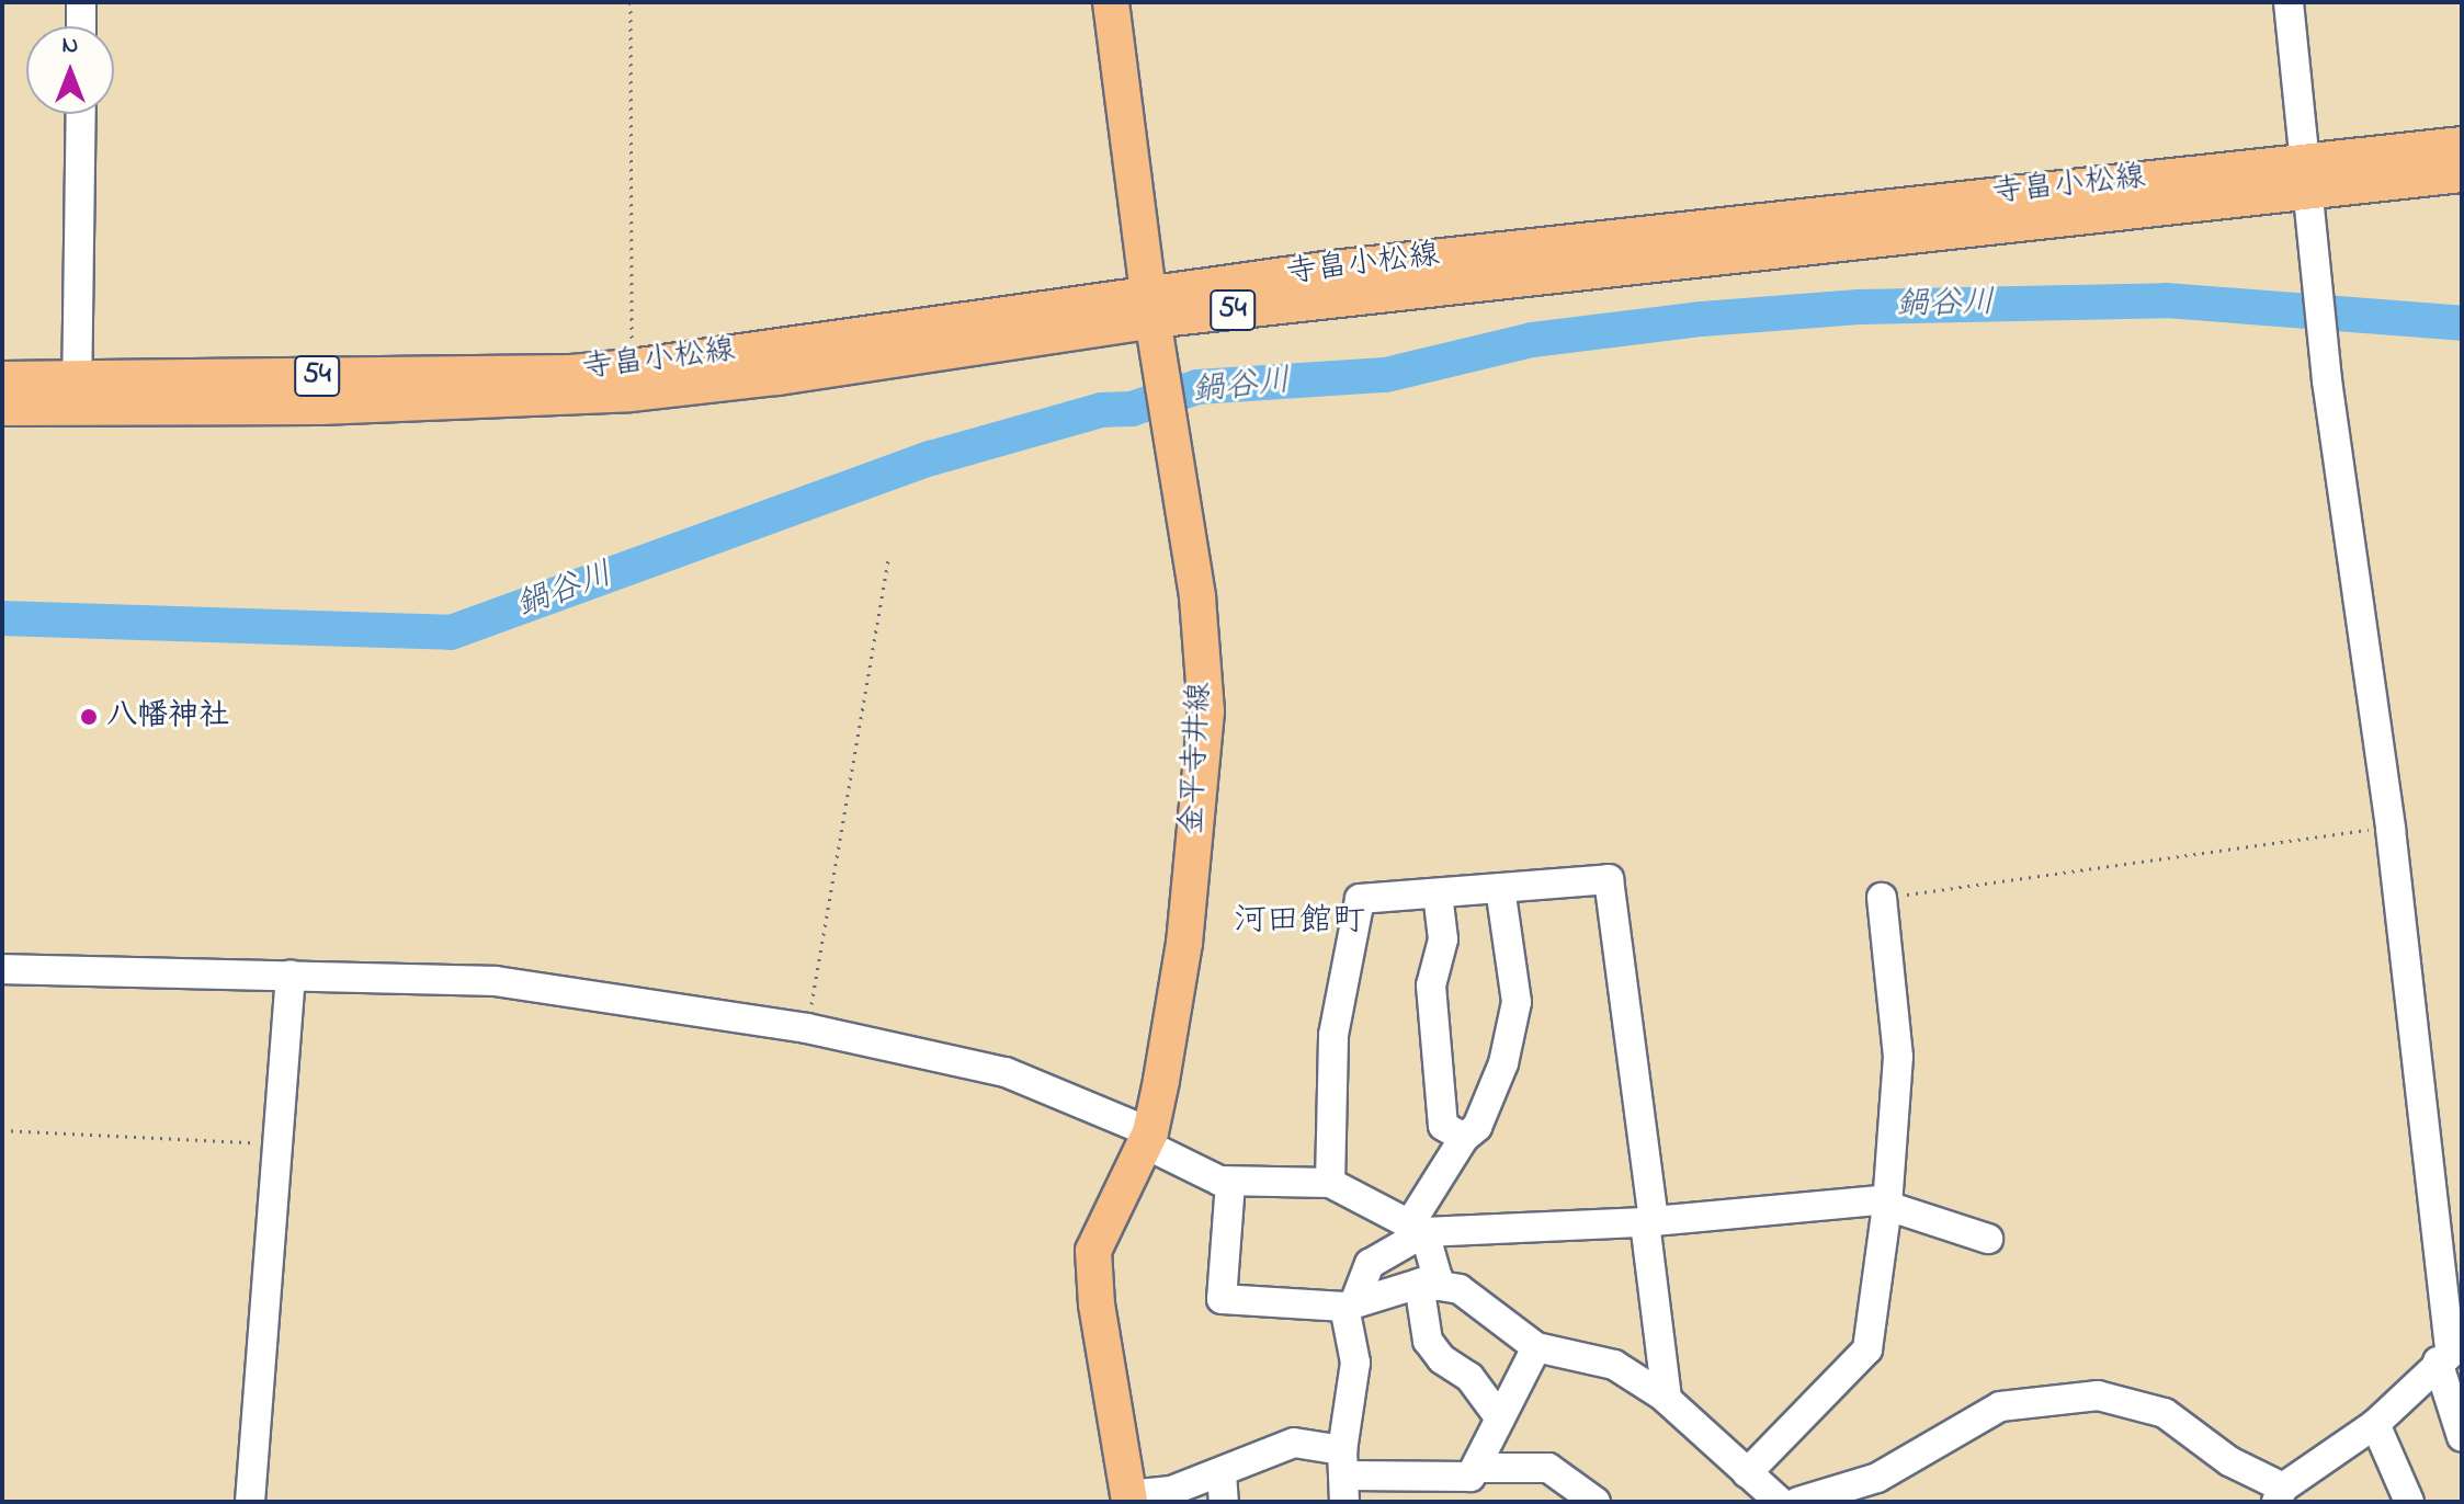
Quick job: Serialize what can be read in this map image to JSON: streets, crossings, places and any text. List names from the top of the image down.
{
  "streets": {
    "main road": ["寺畠小松線", "54", "金平寺井線"]
  },
  "crossings": [
    ["寺畠小松線", "金平寺井線"]
  ],
  "districts": ["河田館町"],
  "water": ["鍋谷川"],
  "places": ["八幡神社"],
  "north": "top"
}
